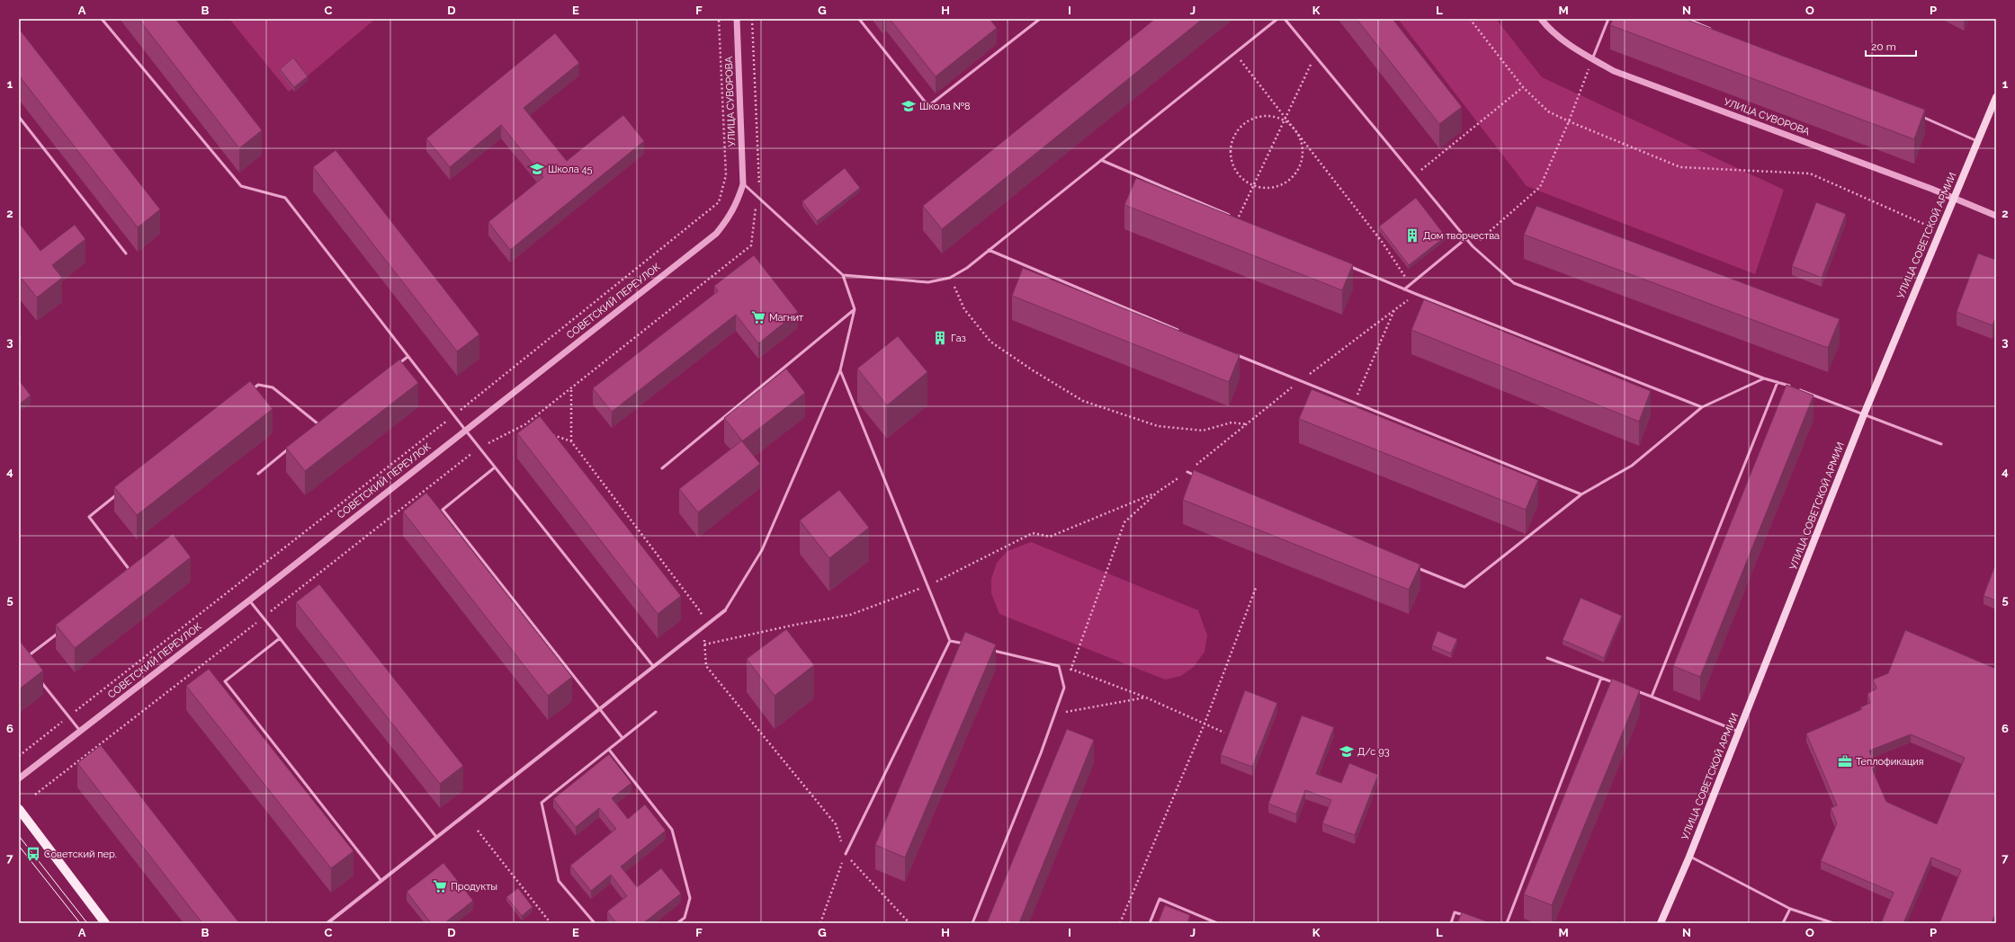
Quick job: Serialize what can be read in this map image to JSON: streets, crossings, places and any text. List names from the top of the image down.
{
  "streets": {
    "main road": ["УЛИЦА СОВЕТСКОЙ АРМИИ"],
    "street": ["УЛИЦА СУВОРОВА", "СОВЕТСКИЙ ПЕРЕУЛОК"]
  },
  "crossings": [
    ["УЛИЦА СУВОРОВА", "УЛИЦА СОВЕТСКОЙ АРМИИ"],
    ["УЛИЦА СУВОРОВА", "СОВЕТСКИЙ ПЕРЕУЛОК"]
  ],
  "places": {
    "school or university": ["Школа №8", "Школа 45", "Д/с 93"],
    "building": ["Дом творчества", "Газ"],
    "supermarket": ["Магнит", "Продукты"],
    "office": ["Теплофикация"],
    "bus stop": ["Советский пер."]
  },
  "scale_bar": "20 m",
  "grid": {
    "columns": [
      "A",
      "B",
      "C",
      "D",
      "E",
      "F",
      "G",
      "H",
      "I",
      "J",
      "K",
      "L",
      "M",
      "N",
      "O",
      "P"
    ],
    "rows": [
      "1",
      "2",
      "3",
      "4",
      "5",
      "6",
      "7"
    ]
  }
}
